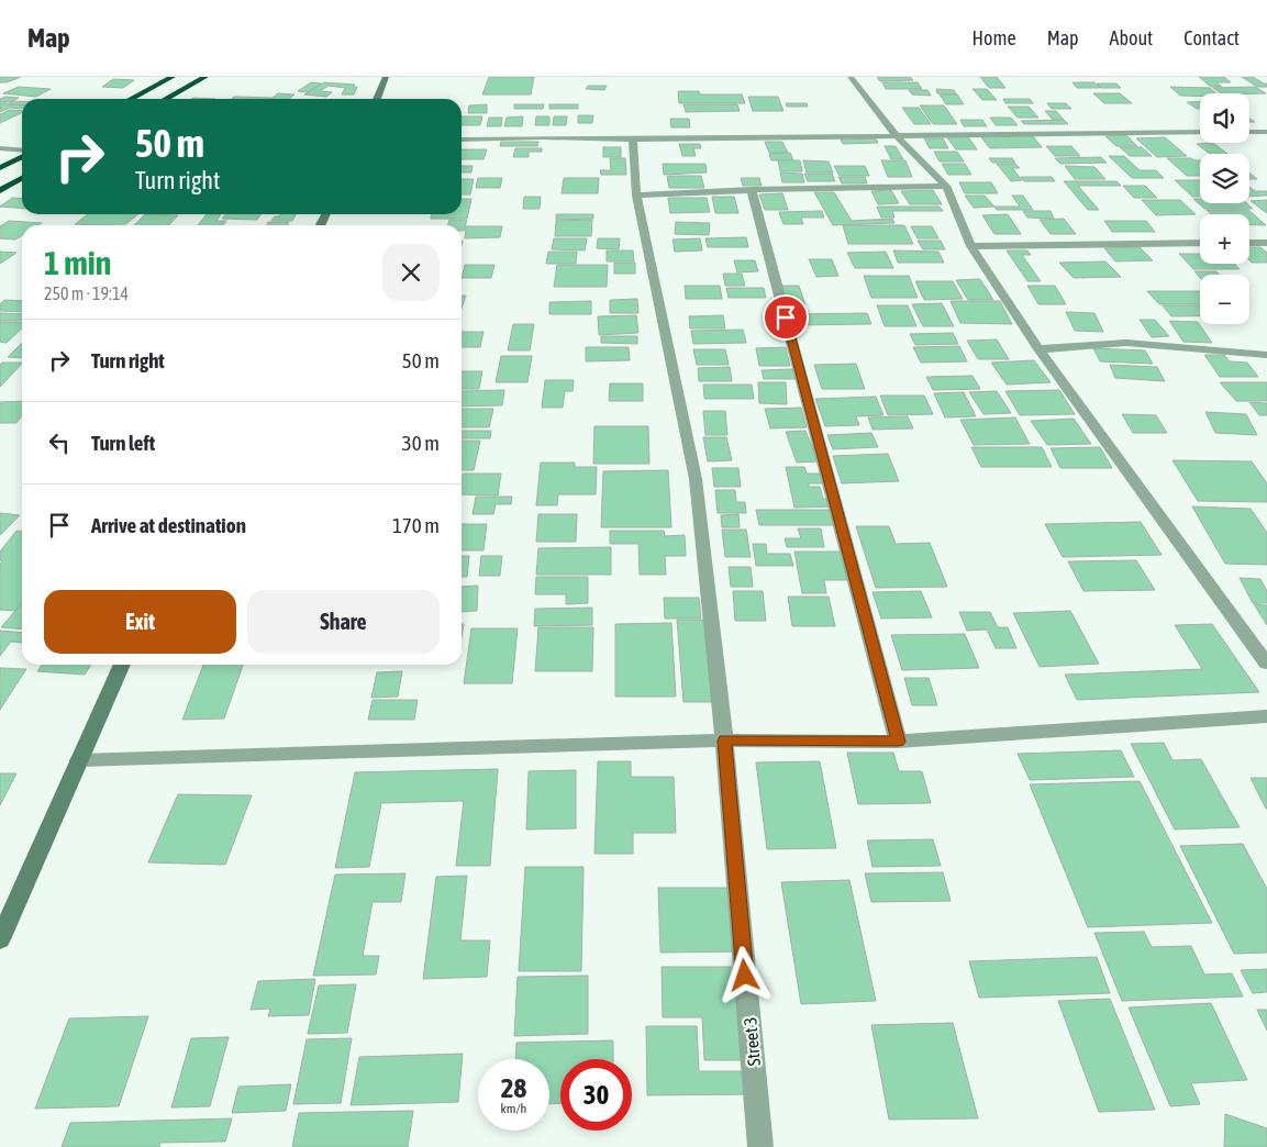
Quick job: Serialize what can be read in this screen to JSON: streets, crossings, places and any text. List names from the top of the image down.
{
  "streets": {
    "street": ["Street 3"]
  },
  "page": {
    "header": "Map",
    "nav": [
      "Home",
      "Map",
      "About",
      "Contact"
    ],
    "map_buttons": ["+", "−"],
    "turn": ["50 m", "Turn right"],
    "heading": ["1 min", "250 m · 19:14"],
    "list": [
      {
        "name": "Turn right",
        "value": "50 m"
      },
      {
        "name": "Turn left",
        "value": "30 m"
      },
      {
        "name": "Arrive at destination",
        "value": "170 m"
      }
    ],
    "buttons": ["Exit", "Share"],
    "speed": "28 km/h",
    "limit": "30"
  }
}
